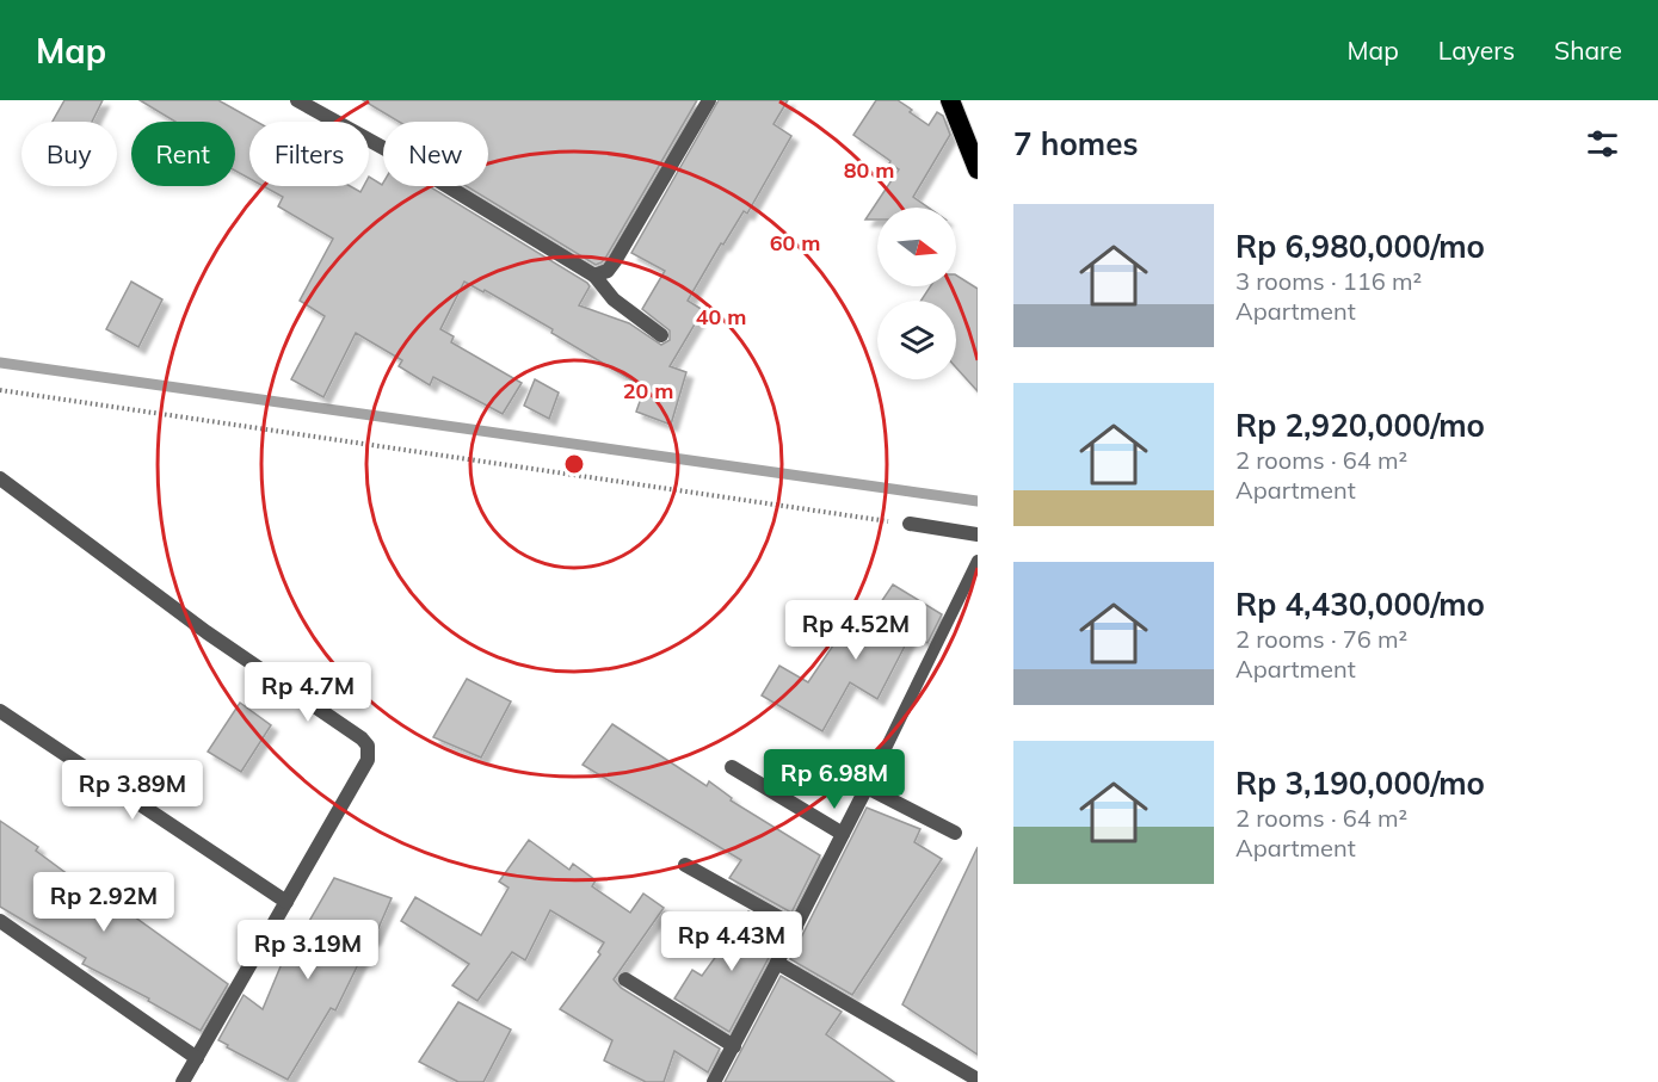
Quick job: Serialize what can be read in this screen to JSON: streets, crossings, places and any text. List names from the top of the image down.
{
  "north": "right",
  "page": {
    "header": "Map",
    "nav": ["Map", "Layers", "Share"],
    "heading": "7 homes",
    "chip": [
      "Buy",
      "Rent",
      "Filters",
      "New"
    ],
    "list": [
      {
        "name": "Rp 6,980,000/mo",
        "note": "3 rooms · 116 m² · Apartment"
      },
      {
        "name": "Rp 2,920,000/mo",
        "note": "2 rooms · 64 m² · Apartment"
      },
      {
        "name": "Rp 4,430,000/mo",
        "note": "2 rooms · 76 m² · Apartment"
      },
      {
        "name": "Rp 3,190,000/mo",
        "note": "2 rooms · 64 m² · Apartment"
      }
    ],
    "price": [
      "Rp 4.52M",
      "Rp 4.7M",
      "Rp 6.98M",
      "Rp 3.89M",
      "Rp 2.92M",
      "Rp 4.43M",
      "Rp 3.19M"
    ]
  },
  "rings": [
    "80 m",
    "60 m",
    "40 m",
    "20 m"
  ]
}
